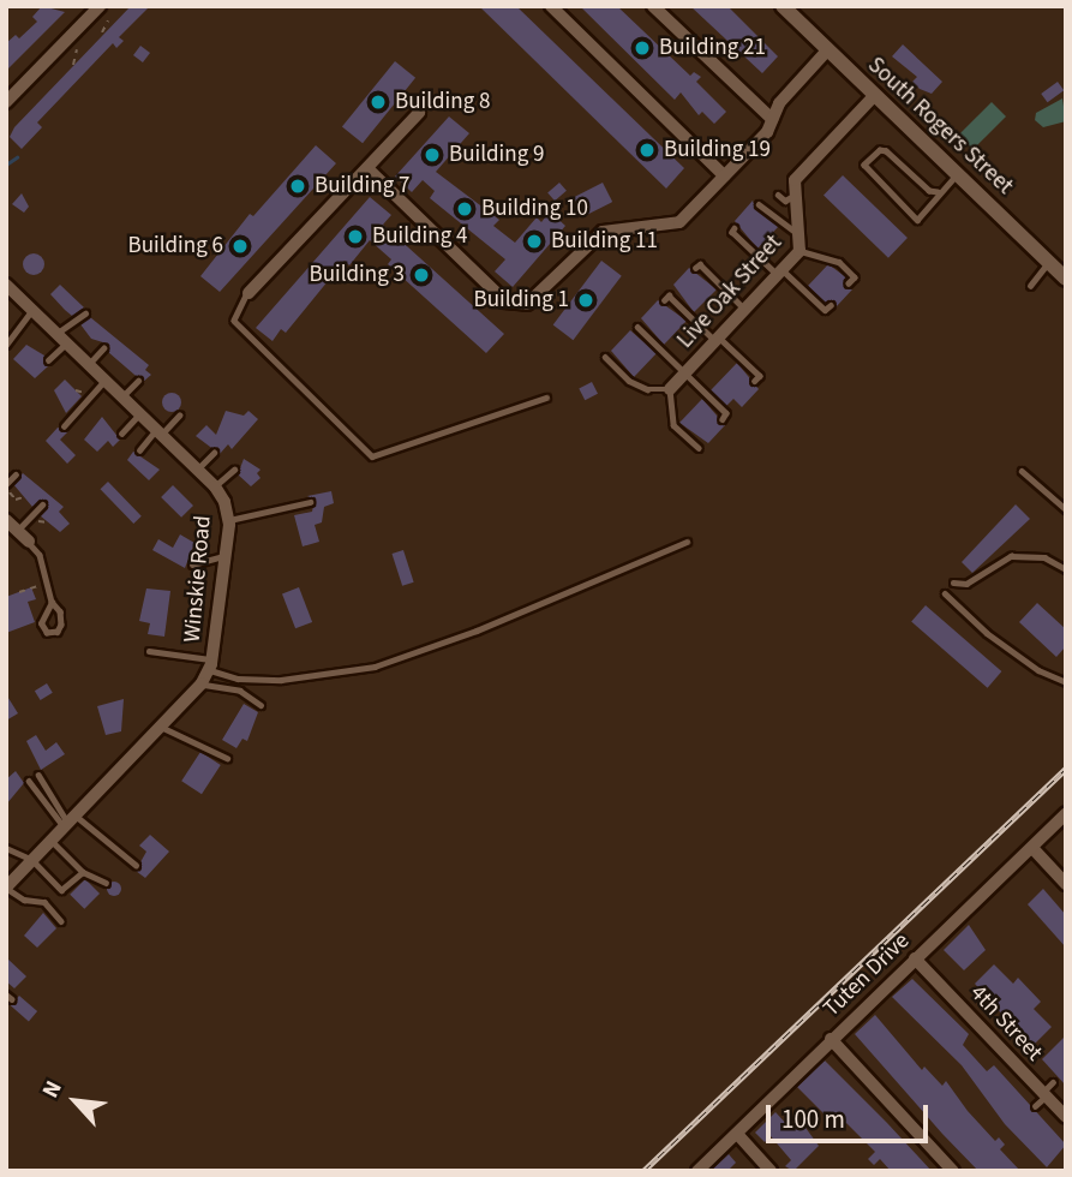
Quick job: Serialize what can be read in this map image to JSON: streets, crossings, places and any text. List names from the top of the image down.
{
  "streets": {
    "street": [
      "South Rogers Street",
      "Live Oak Street",
      "Winskie Road",
      "Tuten Drive",
      "4th Street"
    ]
  },
  "crossings": [
    ["Tuten Drive", "4th Street"]
  ],
  "places": [
    "Building 21",
    "Building 8",
    "Building 19",
    "Building 9",
    "Building 7",
    "Building 10",
    "Building 4",
    "Building 11",
    "Building 6",
    "Building 3",
    "Building 1"
  ],
  "scale_bar": "100 m",
  "north": "top left"
}
